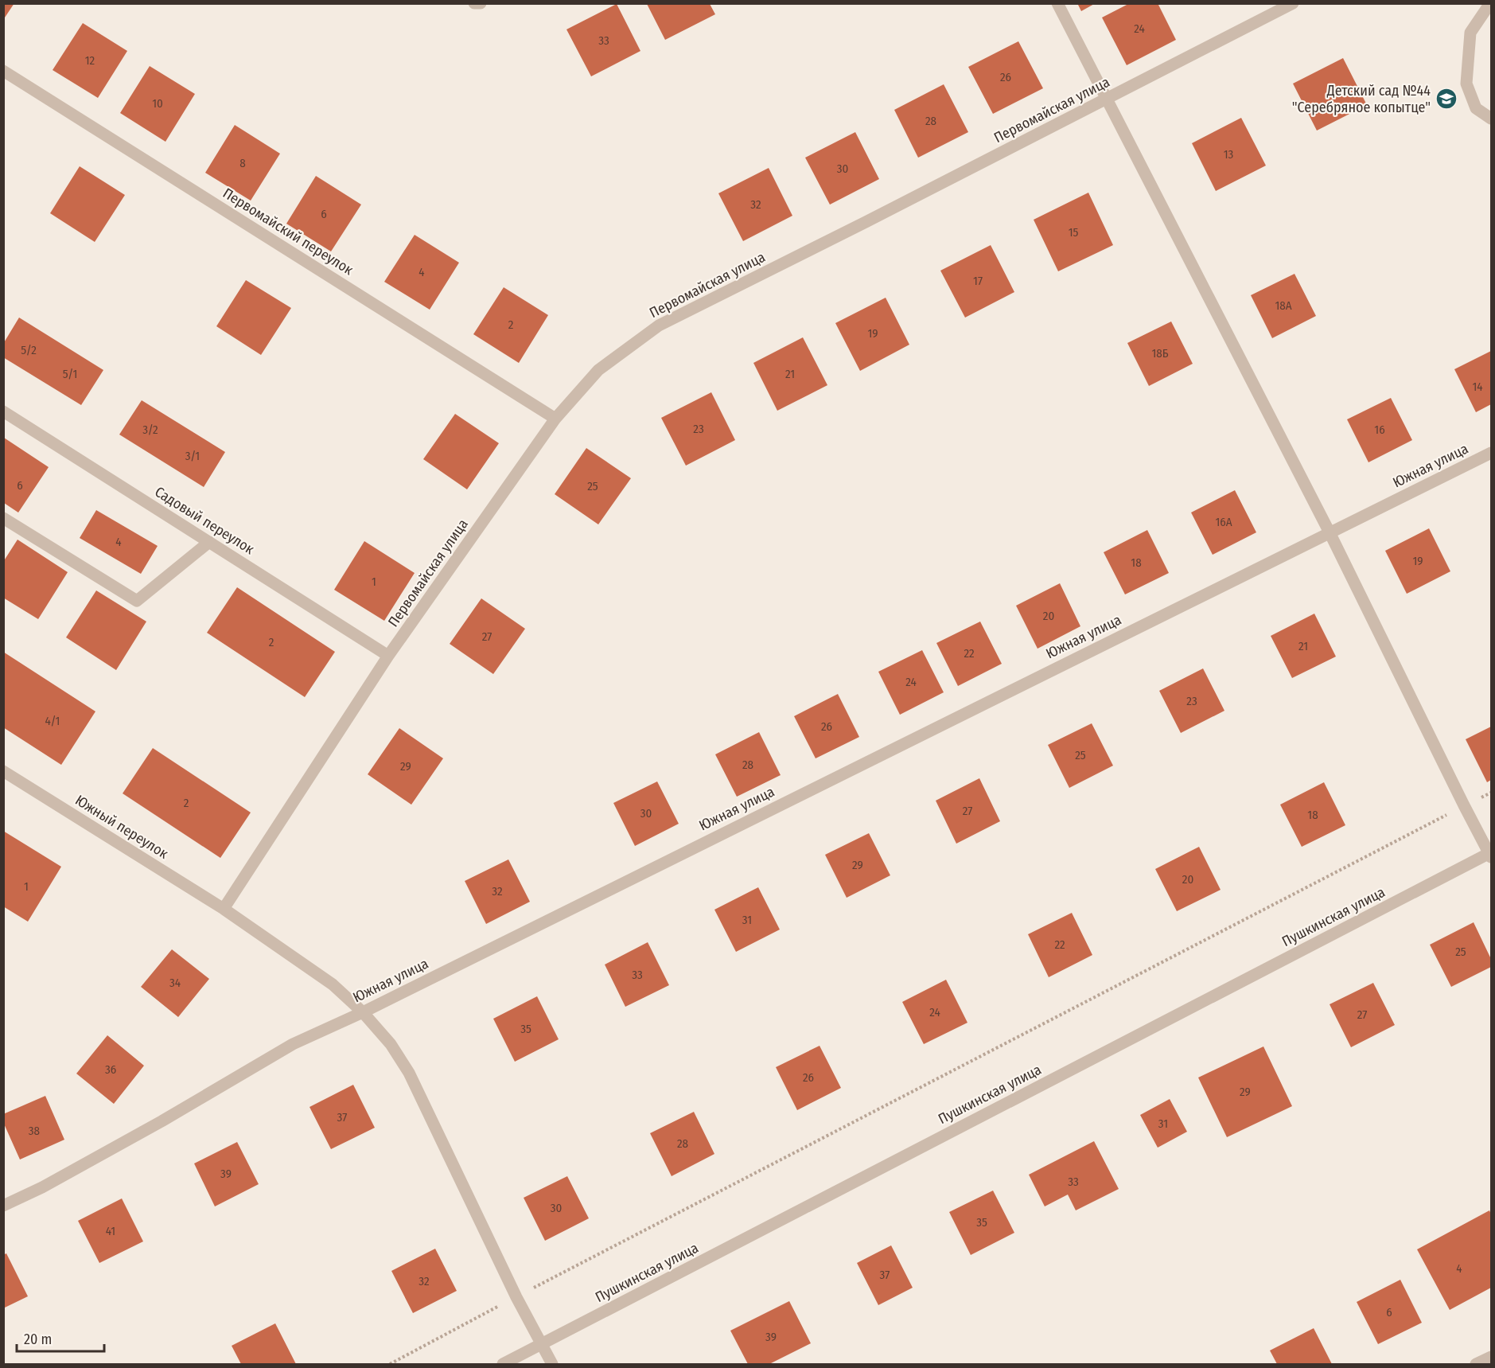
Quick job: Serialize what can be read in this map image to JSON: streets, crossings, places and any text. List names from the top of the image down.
{
  "streets": {
    "street": [
      "Первомайская улица",
      "Первомайский переулок",
      "Южная улица",
      "Садовый переулок",
      "Южный переулок",
      "Пушкинская улица"
    ]
  },
  "crossings": [
    ["Первомайская улица", "Первомайский переулок"],
    ["Первомайская улица", "Садовый переулок"],
    ["Первомайская улица", "Южный переулок"],
    ["Южная улица", "Южный переулок"],
    ["Южный переулок", "Пушкинская улица"]
  ],
  "places": {
    "school or university": ["Детский сад №44 \"Серебряное копытце\""]
  },
  "house_numbers": [
    "24",
    "33",
    "12",
    "26",
    "10",
    "28",
    "13",
    "8",
    "30",
    "32",
    "6",
    "15",
    "4",
    "17",
    "18А",
    "2",
    "19",
    "5/2",
    "18Б",
    "5/1",
    "21",
    "14",
    "23",
    "3/2",
    "16",
    "3/1",
    "6",
    "25",
    "16А",
    "4",
    "19",
    "18",
    "1",
    "20",
    "27",
    "2",
    "21",
    "22",
    "24",
    "23",
    "4/1",
    "26",
    "25",
    "28",
    "29",
    "2",
    "27",
    "30",
    "18",
    "29",
    "20",
    "1",
    "32",
    "31",
    "22",
    "25",
    "33",
    "34",
    "24",
    "27",
    "35",
    "36",
    "26",
    "29",
    "37",
    "31",
    "38",
    "28",
    "39",
    "33",
    "30",
    "35",
    "41",
    "4",
    "37",
    "32",
    "6",
    "39"
  ],
  "scale_bar": "20 m"
}
